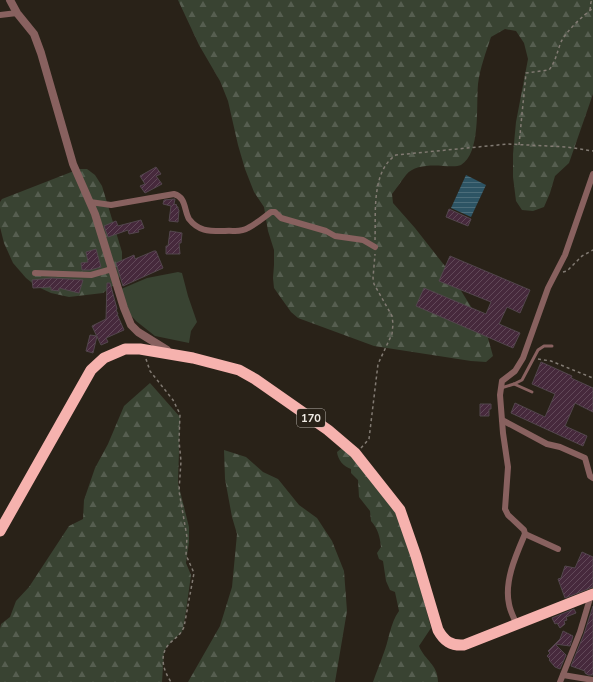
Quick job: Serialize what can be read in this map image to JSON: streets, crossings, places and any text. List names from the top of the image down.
{
  "streets": {
    "highway": ["170"]
  }
}
